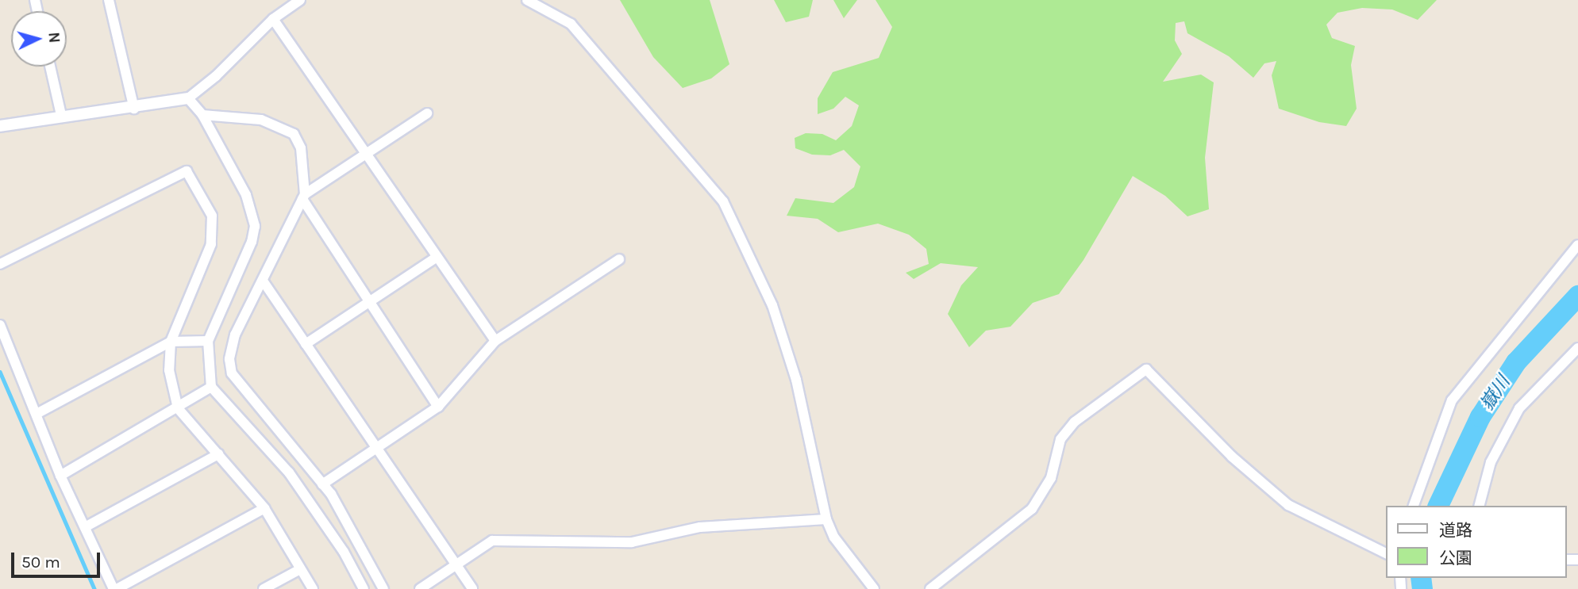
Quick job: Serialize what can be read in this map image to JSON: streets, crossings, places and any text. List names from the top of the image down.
{
  "water": ["嶽川"],
  "legend": ["道路", "公園"],
  "scale_bar": "50 m",
  "north": "right"
}
